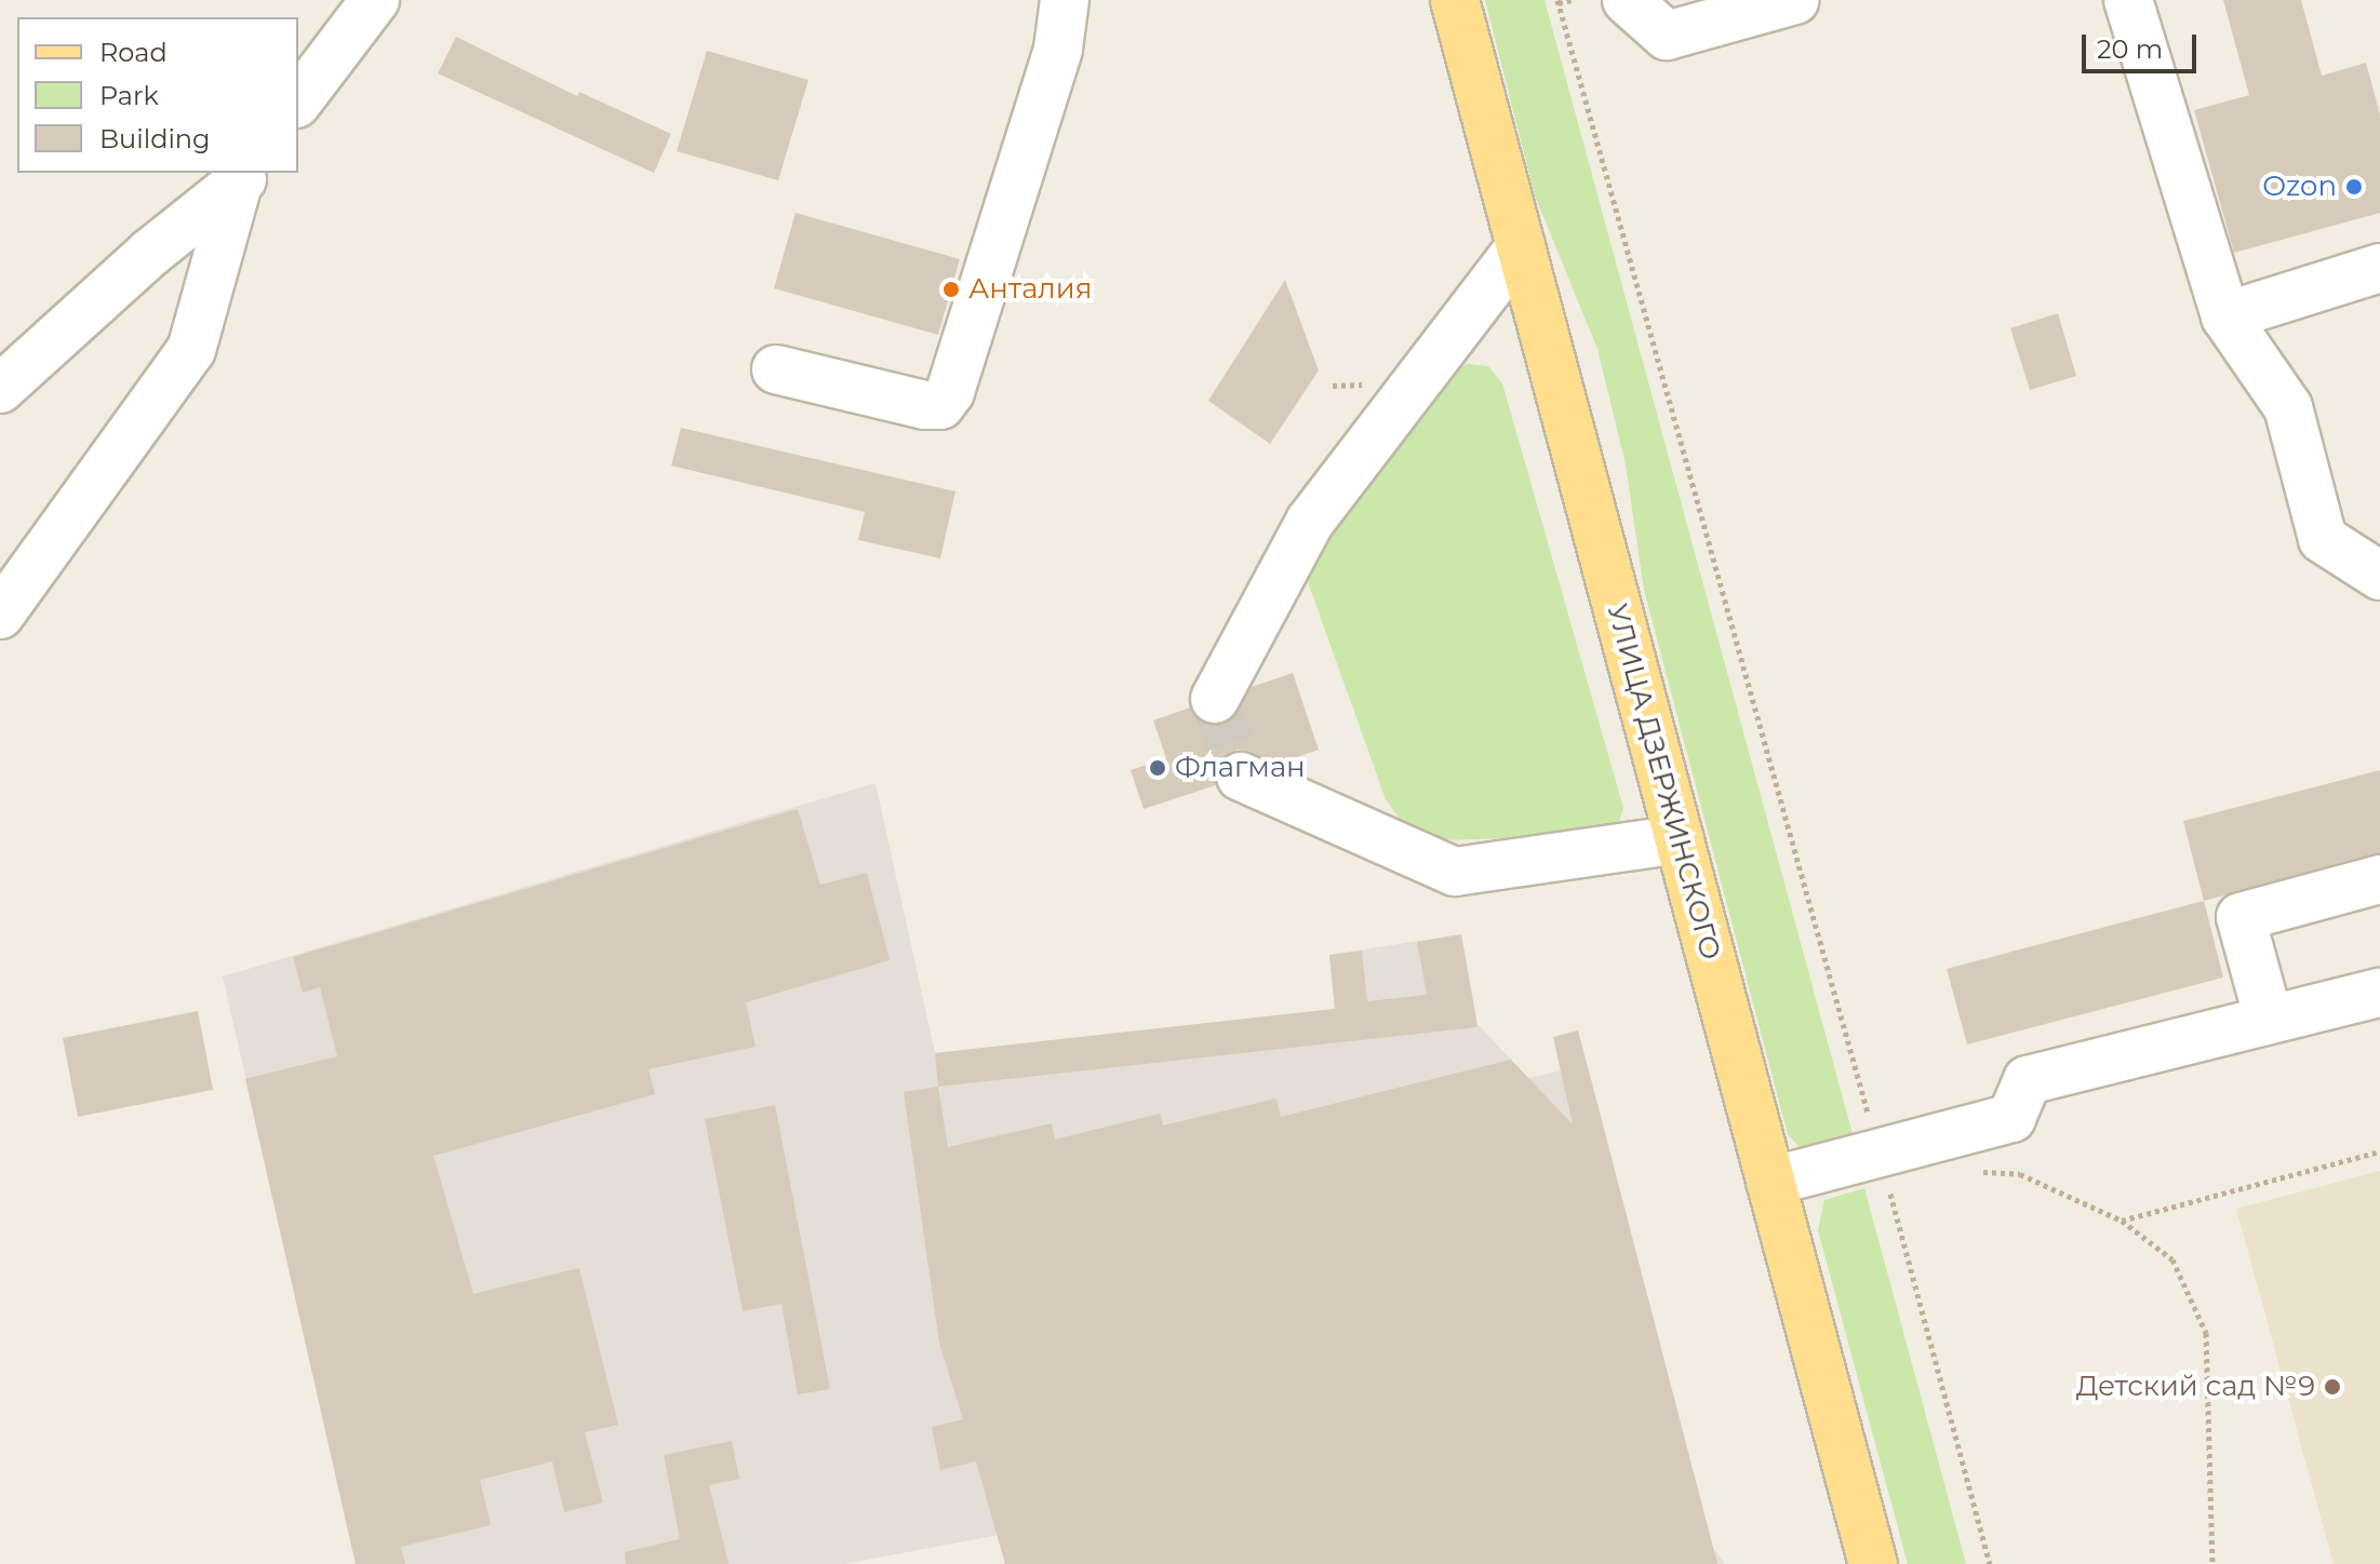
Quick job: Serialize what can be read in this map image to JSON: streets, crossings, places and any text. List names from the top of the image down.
{
  "streets": {
    "main road": ["УЛИЦА ДЗЕРЖИНСКОГО"]
  },
  "places": [
    "Ozon",
    "Анталия",
    "Флагман",
    "Детский сад №9"
  ],
  "legend": ["Road", "Park", "Building"],
  "scale_bar": "20 m"
}
